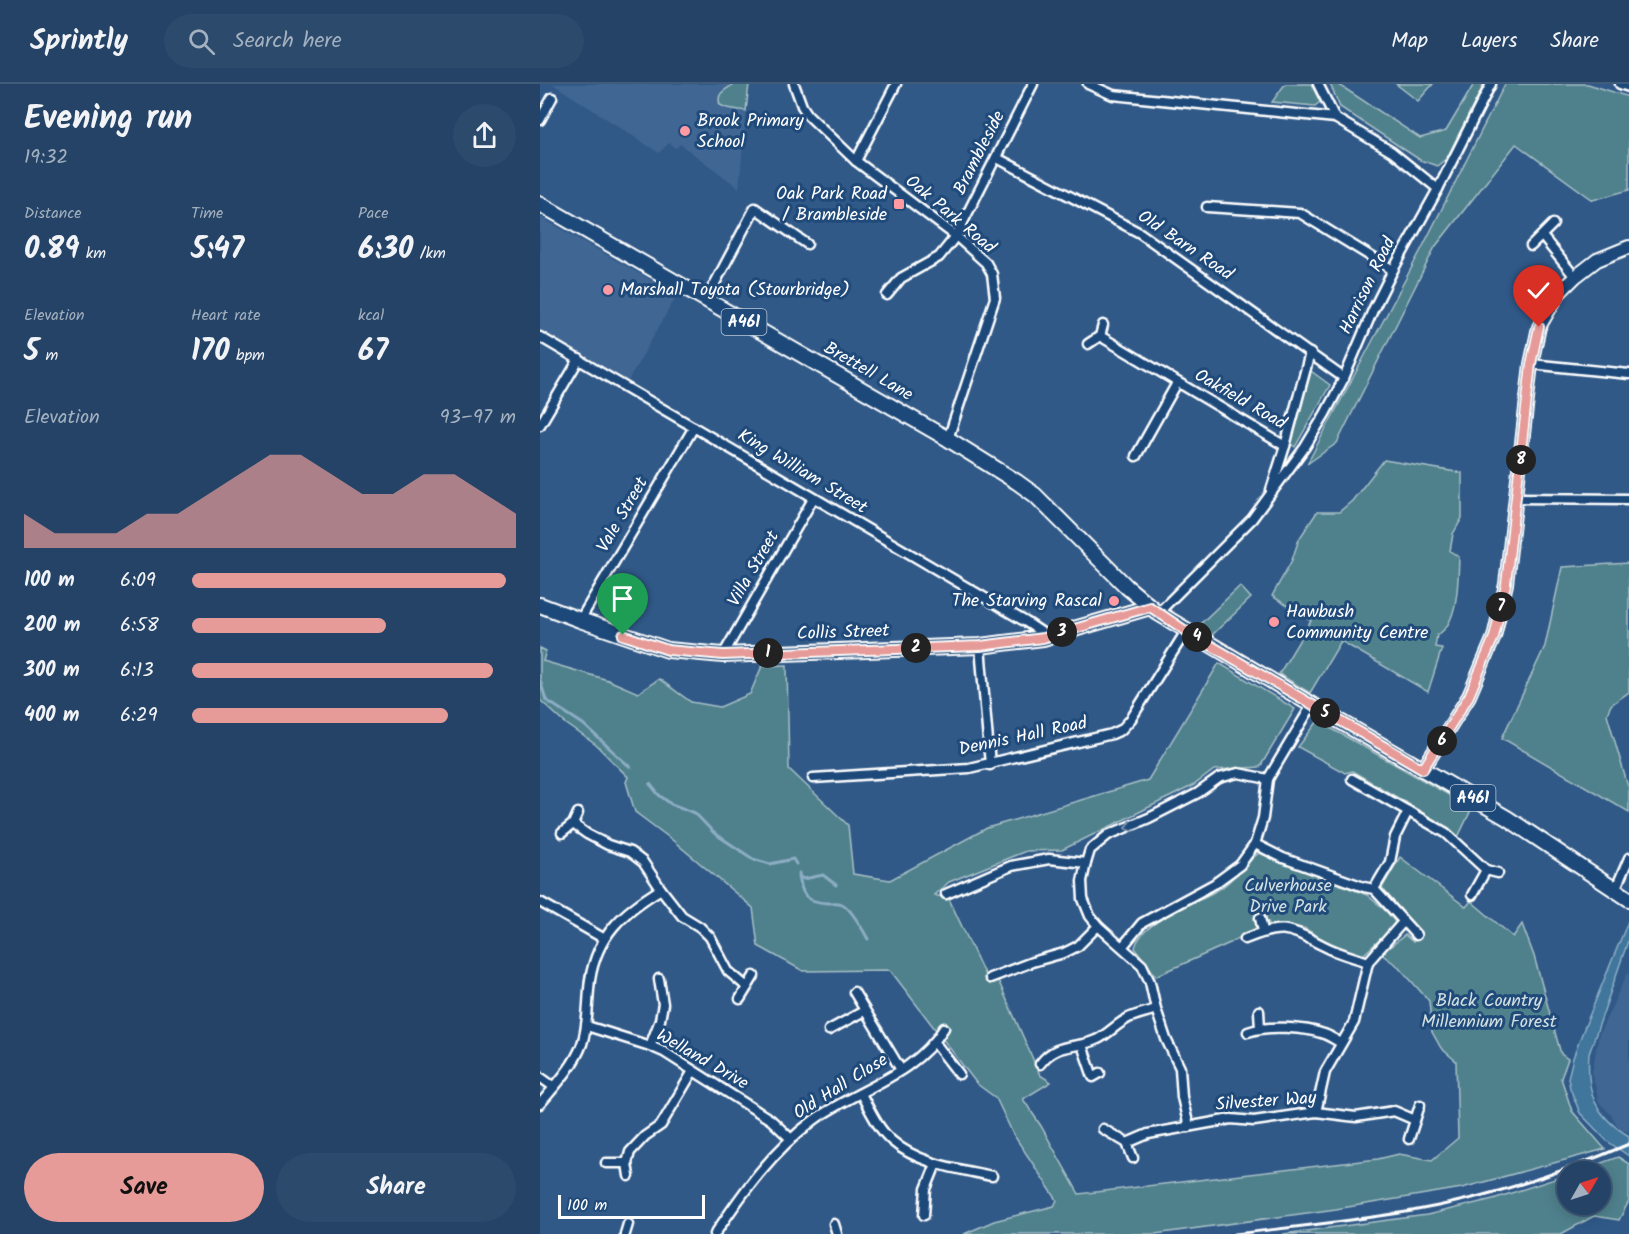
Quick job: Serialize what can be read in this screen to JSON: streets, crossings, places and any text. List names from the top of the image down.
{
  "streets": {
    "main road": ["A461", "Brettell Lane", "Collis Street"],
    "street": [
      "Brambleside",
      "Oak Park Road",
      "Old Barn Road",
      "Harrison Road",
      "Oakfield Road",
      "King William Street",
      "Vale Street",
      "Villa Street",
      "Dennis Hall Road",
      "Welland Drive",
      "Old Hall Close",
      "Silvester Way"
    ]
  },
  "crossings": [
    ["Brambleside", "Oak Park Road"],
    ["Brambleside", "Old Barn Road"],
    ["Oak Park Road", "Brettell Lane"],
    ["Old Barn Road", "Harrison Road"],
    ["Harrison Road", "A461"],
    ["Harrison Road", "Brettell Lane"],
    ["Harrison Road", "Oakfield Road"],
    ["Harrison Road", "Collis Street"],
    ["A461", "Brettell Lane"],
    ["A461", "Collis Street"],
    ["A461", "Dennis Hall Road"],
    ["Brettell Lane", "Collis Street"],
    ["King William Street", "Vale Street"],
    ["King William Street", "Villa Street"],
    ["King William Street", "Collis Street"],
    ["Vale Street", "Collis Street"],
    ["Villa Street", "Collis Street"],
    ["Welland Drive", "Old Hall Close"]
  ],
  "parks": ["Culverhouse Drive Park", "Black Country Millennium Forest"],
  "places": {
    "other": [
      "Brook Primary School",
      "Marshall Toyota (Stourbridge)",
      "The Starving Rascal",
      "Hawbush Community Centre"
    ],
    "transit": ["Oak Park Road / Brambleside"]
  },
  "scale_bar": "100 m",
  "north": "top right",
  "page": {
    "header": "Sprintly",
    "search": "Search here",
    "nav": ["Map", "Layers", "Share"],
    "heading": ["Evening run", "19:32"],
    "stats": [
      ["Distance", "0.89 km"],
      ["Time", "5:47"],
      ["Pace", "6:30 /km"],
      ["Elevation", "5 m"],
      ["Heart rate", "170 bpm"],
      ["kcal", "67"]
    ],
    "chart": ["Elevation", "93–97 m"],
    "pins": [
      "8",
      "7",
      "3",
      "4",
      "2",
      "1",
      "5",
      "6"
    ],
    "list": [
      {
        "name": "100 m",
        "note": "6:09"
      },
      {
        "name": "200 m",
        "note": "6:58"
      },
      {
        "name": "300 m",
        "note": "6:13"
      },
      {
        "name": "400 m",
        "note": "6:29"
      }
    ],
    "buttons": ["Save", "Share"],
    "scale": "100 m"
  }
}
